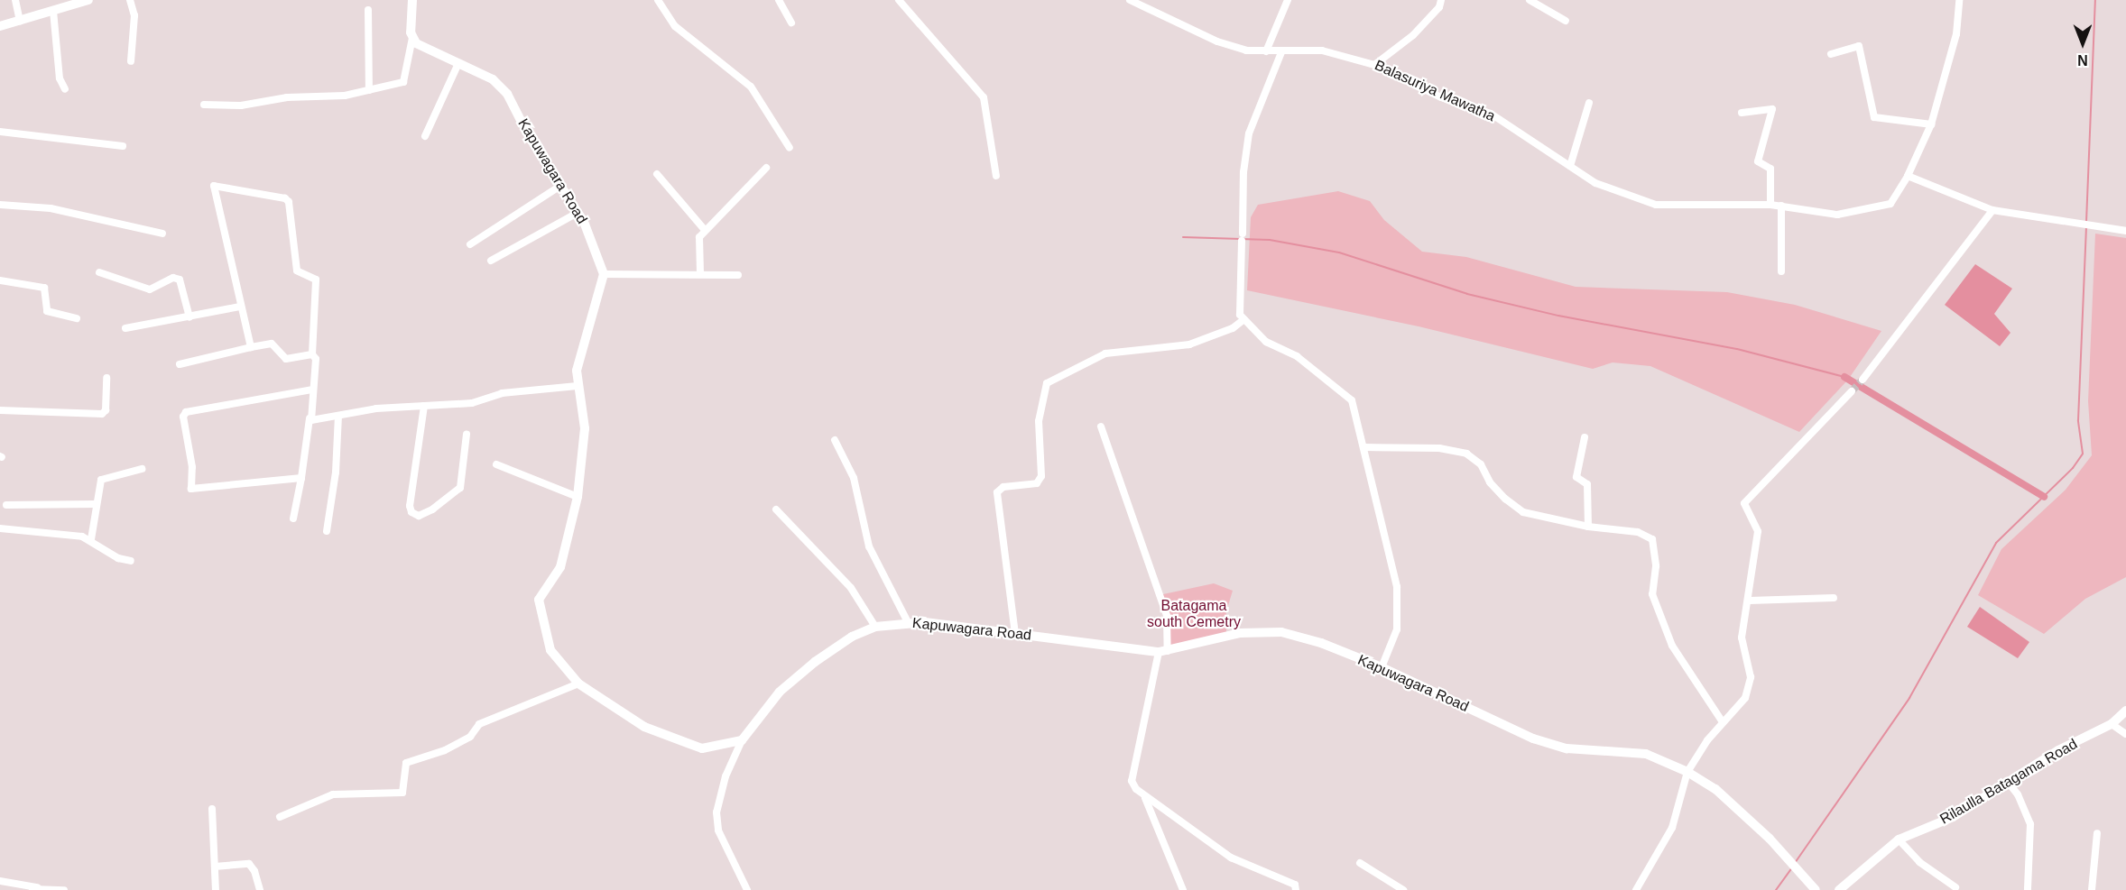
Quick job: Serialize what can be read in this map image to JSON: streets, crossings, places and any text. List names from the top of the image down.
{
  "streets": {
    "street": ["Balasuriya Mawatha", "Kapuwagara Road", "Rilaulla Batagama Road"]
  },
  "parks": ["Batagama south Cemetry"],
  "north": "bottom"
}
